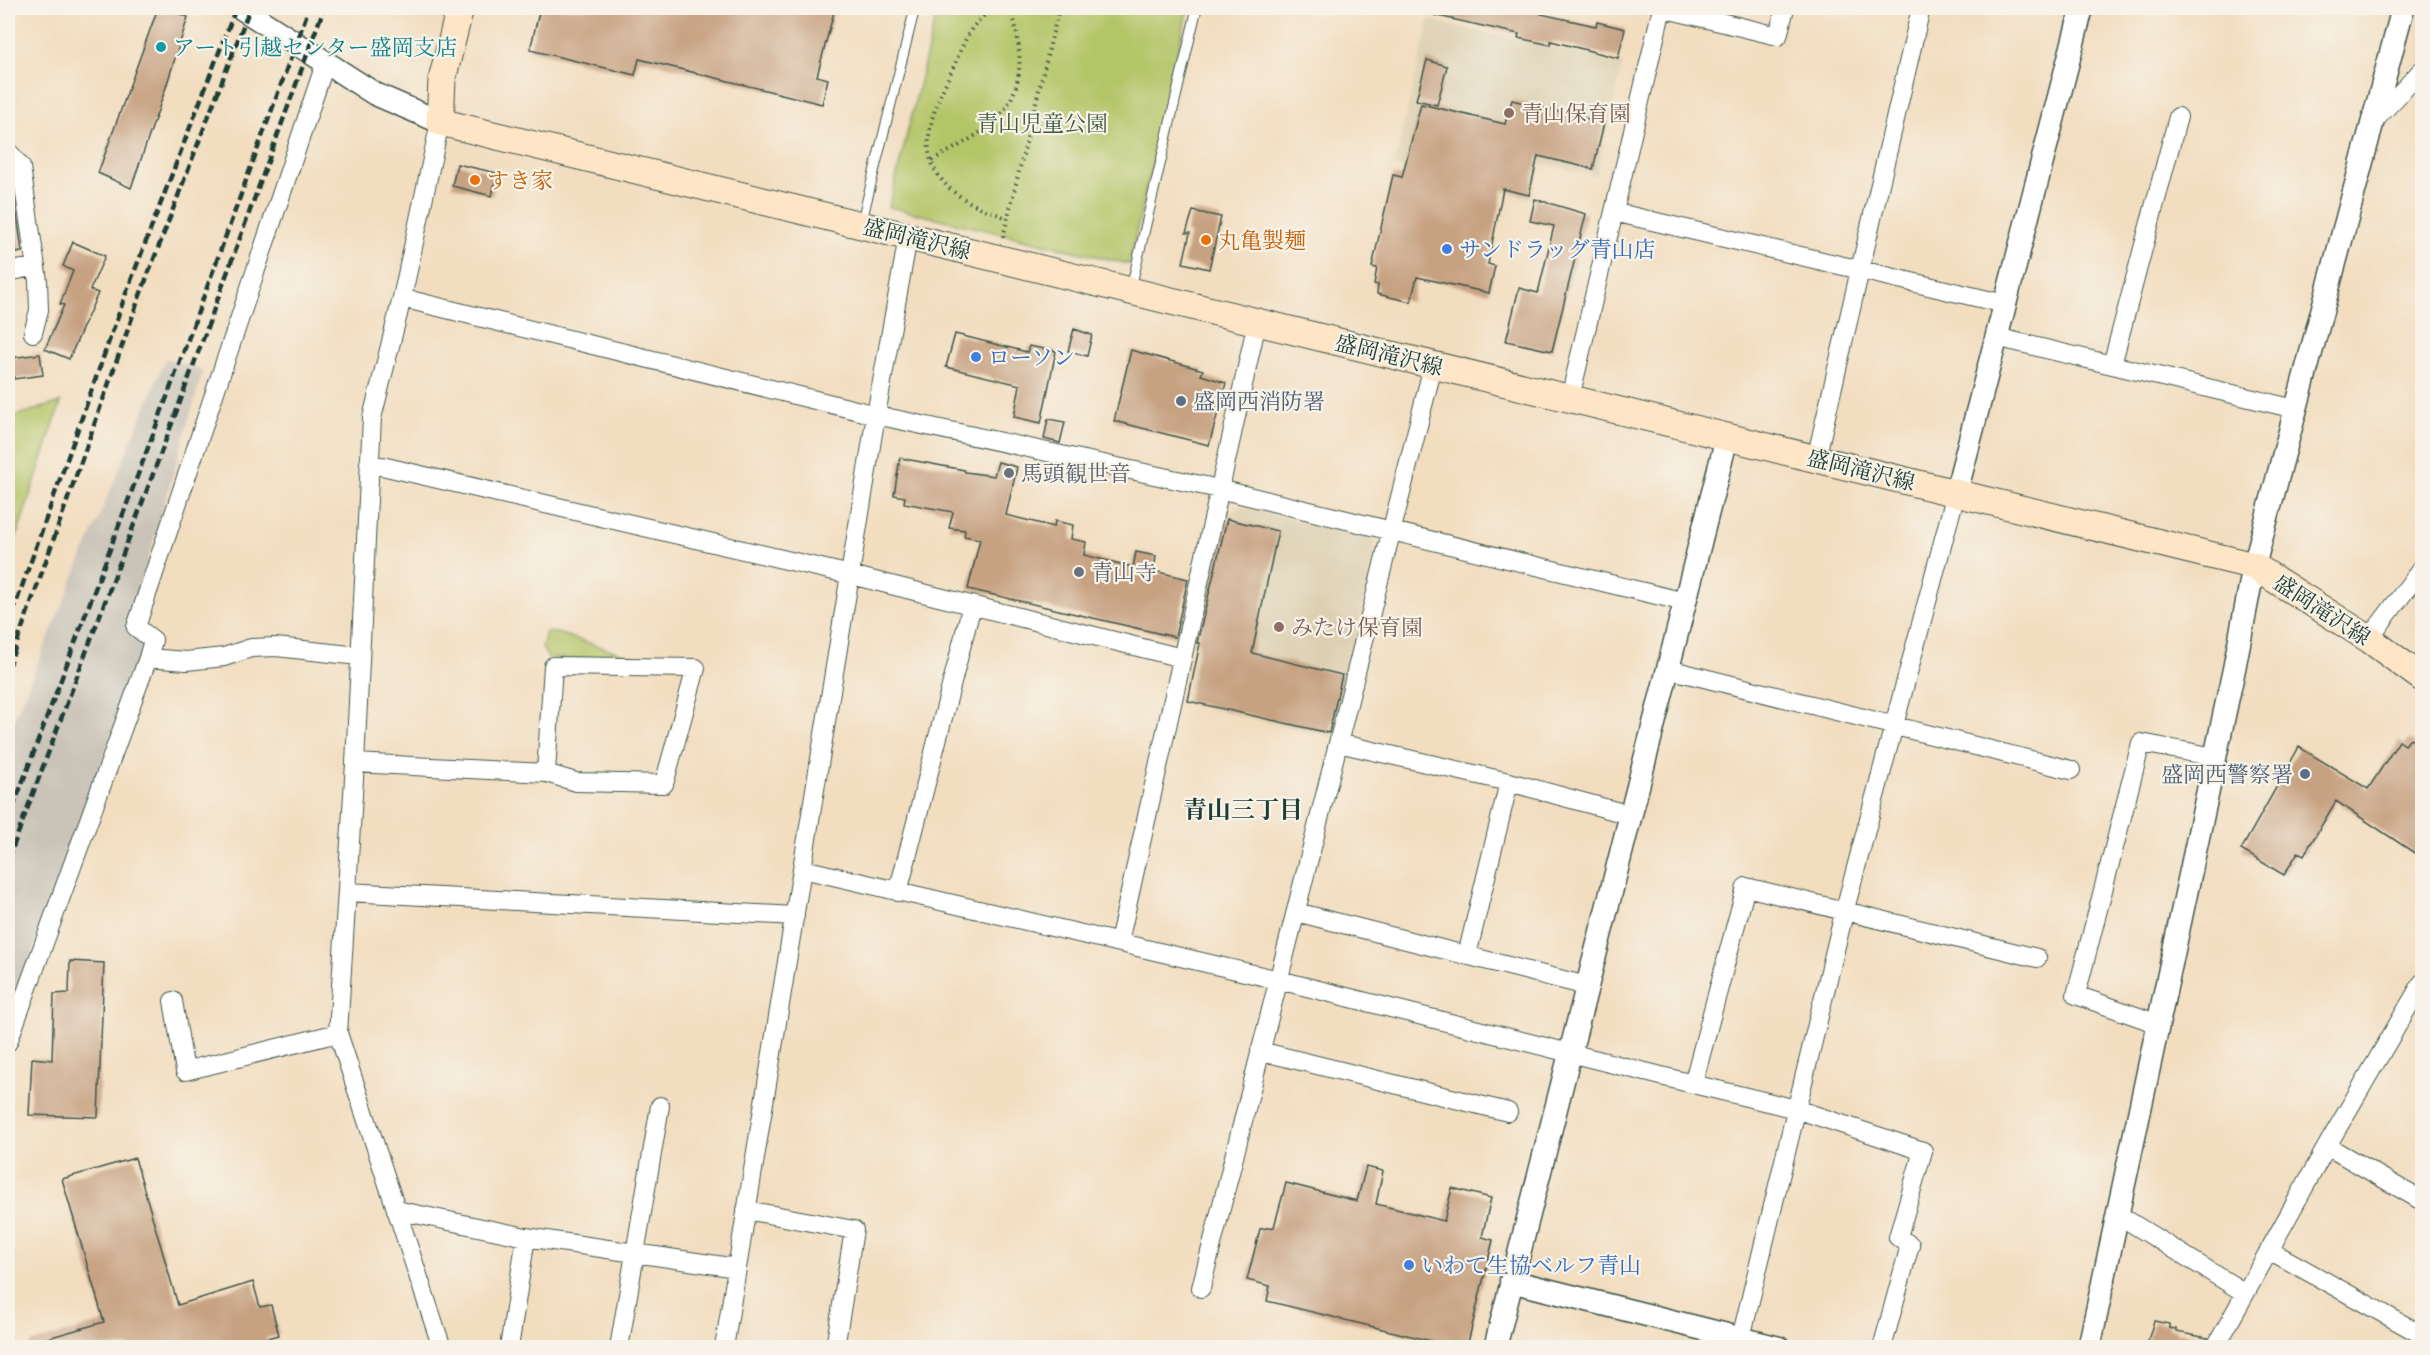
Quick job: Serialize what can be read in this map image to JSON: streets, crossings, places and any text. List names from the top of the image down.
{
  "streets": {
    "main road": ["盛岡滝沢線"]
  },
  "districts": ["青山三丁目"],
  "parks": ["青山児童公園"],
  "places": [
    "アート引越センター盛岡支店",
    "青山保育園",
    "すき家",
    "丸亀製麺",
    "サンドラッグ青山店",
    "ローソン",
    "盛岡西消防署",
    "馬頭観世音",
    "青山寺",
    "みたけ保育園",
    "盛岡西警察署",
    "いわて生協ベルフ青山"
  ]
}
